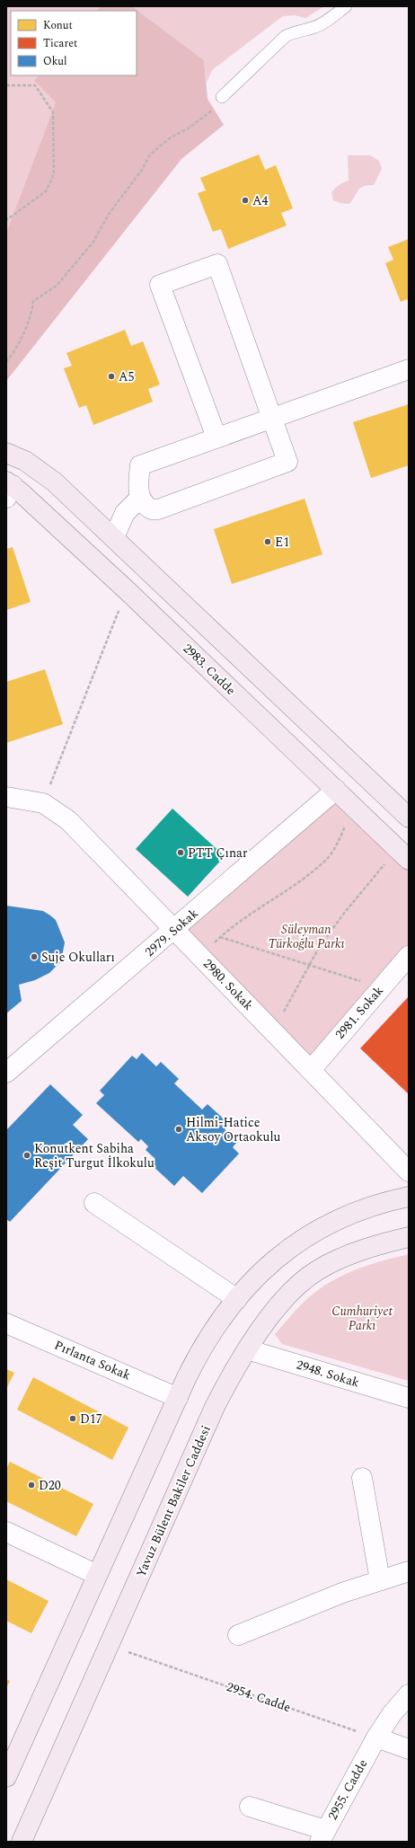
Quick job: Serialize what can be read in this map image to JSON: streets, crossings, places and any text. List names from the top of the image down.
{
  "streets": {
    "street": [
      "2983. Cadde",
      "2979. Sokak",
      "2980. Sokak",
      "2981. Sokak",
      "Pırlanta Sokak",
      "2948. Sokak",
      "Yavuz Bülent Bakiler Caddesi",
      "2955. Cadde"
    ],
    "path": ["2954. Cadde"]
  },
  "crossings": [
    ["2983. Cadde", "2979. Sokak"],
    ["2979. Sokak", "2980. Sokak"],
    ["2980. Sokak", "2981. Sokak"],
    ["2948. Sokak", "Yavuz Bülent Bakiler Caddesi"],
    ["Yavuz Bülent Bakiler Caddesi", "2954. Cadde"],
    ["2954. Cadde", "2955. Cadde"]
  ],
  "parks": ["Süleyman Türkoğlu Parkı", "Cumhuriyet Parkı"],
  "places": [
    "A4",
    "A5",
    "E1",
    "PTT Çınar",
    "Suje Okulları",
    "Hilmi-Hatice Aksoy Ortaokulu",
    "Konutkent Sabiha Reşit Turgut İlkokulu",
    "D17",
    "D20"
  ],
  "legend": ["Konut", "Ticaret", "Okul"]
}
